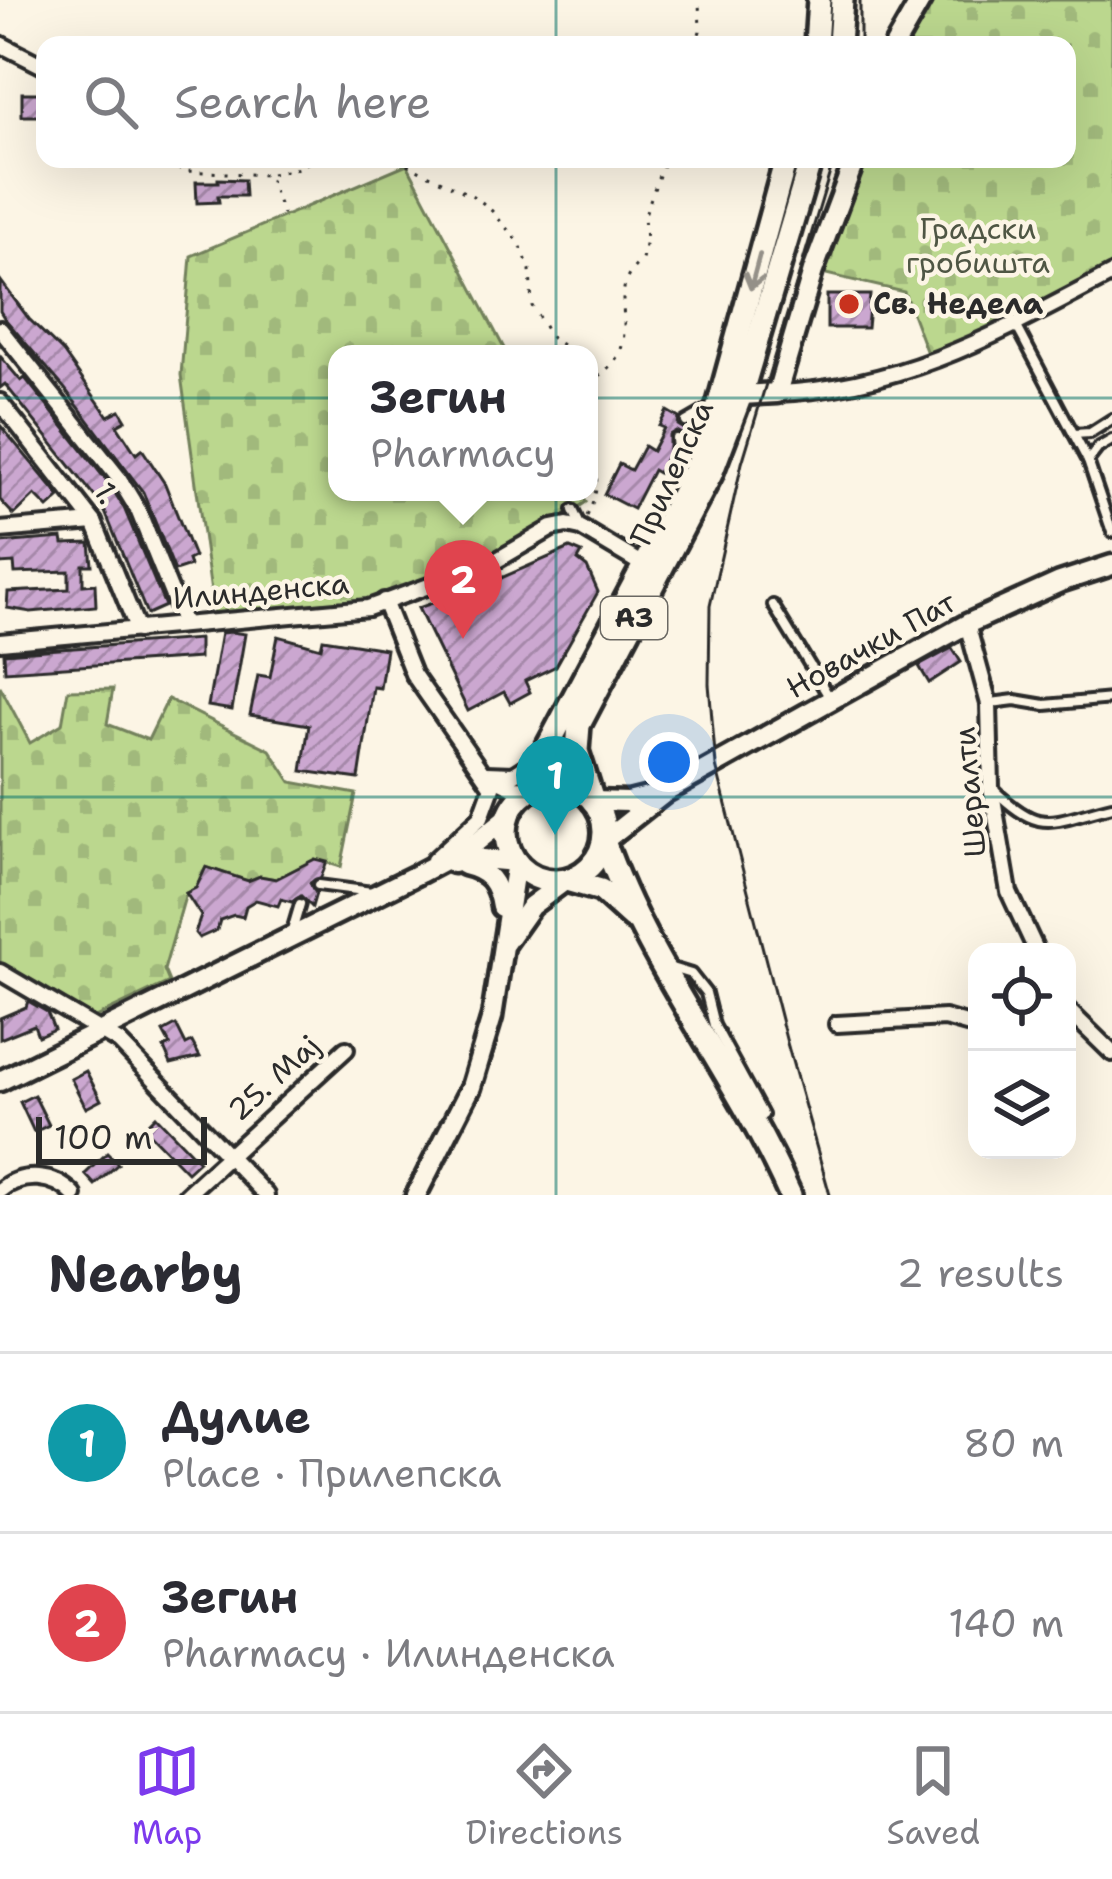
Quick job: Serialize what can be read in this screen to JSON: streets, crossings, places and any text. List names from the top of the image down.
{
  "streets": {
    "main road": ["Прилепска", "A3", "Новачки Пат"],
    "street": [
      "1.",
      "Илинденска",
      "Шералти",
      "25. Мај"
    ]
  },
  "crossings": [
    ["Прилепска", "A3"],
    ["1.", "Илинденска"],
    ["Новачки Пат", "Шералти"]
  ],
  "parks": ["Градски гробишта"],
  "places": ["Св. Недела"],
  "scale_bar": "100 m",
  "page": {
    "search": "Search here",
    "popup": ["Зегин", "Pharmacy"],
    "pins": ["2", "1"],
    "scale": "100 m",
    "heading": ["Nearby", "2 results"],
    "list": [
      {
        "mark": "1",
        "name": "Дулие",
        "note": "Place · Прилепска",
        "value": "80 m"
      },
      {
        "mark": "2",
        "name": "Зегин",
        "note": "Pharmacy · Илинденска",
        "value": "140 m"
      }
    ],
    "nav": ["Map", "Directions", "Saved"]
  }
}
